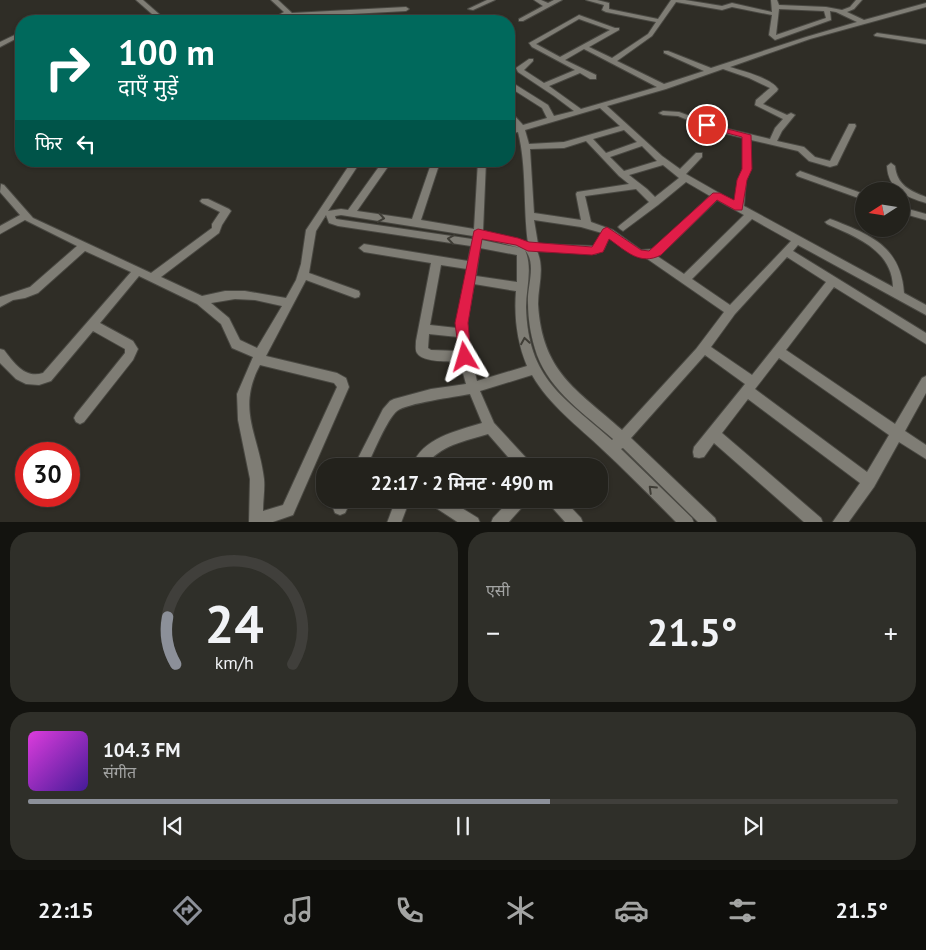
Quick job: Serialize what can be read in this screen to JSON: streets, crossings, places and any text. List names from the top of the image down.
{
  "north": "left",
  "page": {
    "turn": ["100 m", "दाएँ मुड़ें"],
    "then": "फिर",
    "limit": "30",
    "trip": "22:17 · 2 मिनट · 490 m",
    "tile": "एसी",
    "heat": ["−", "21.5°", "+"],
    "song": ["104.3 FM", "संगीत"],
    "tabs": ["22:15", "21.5°"],
    "gauge": ["24", "km/h"]
  }
}
